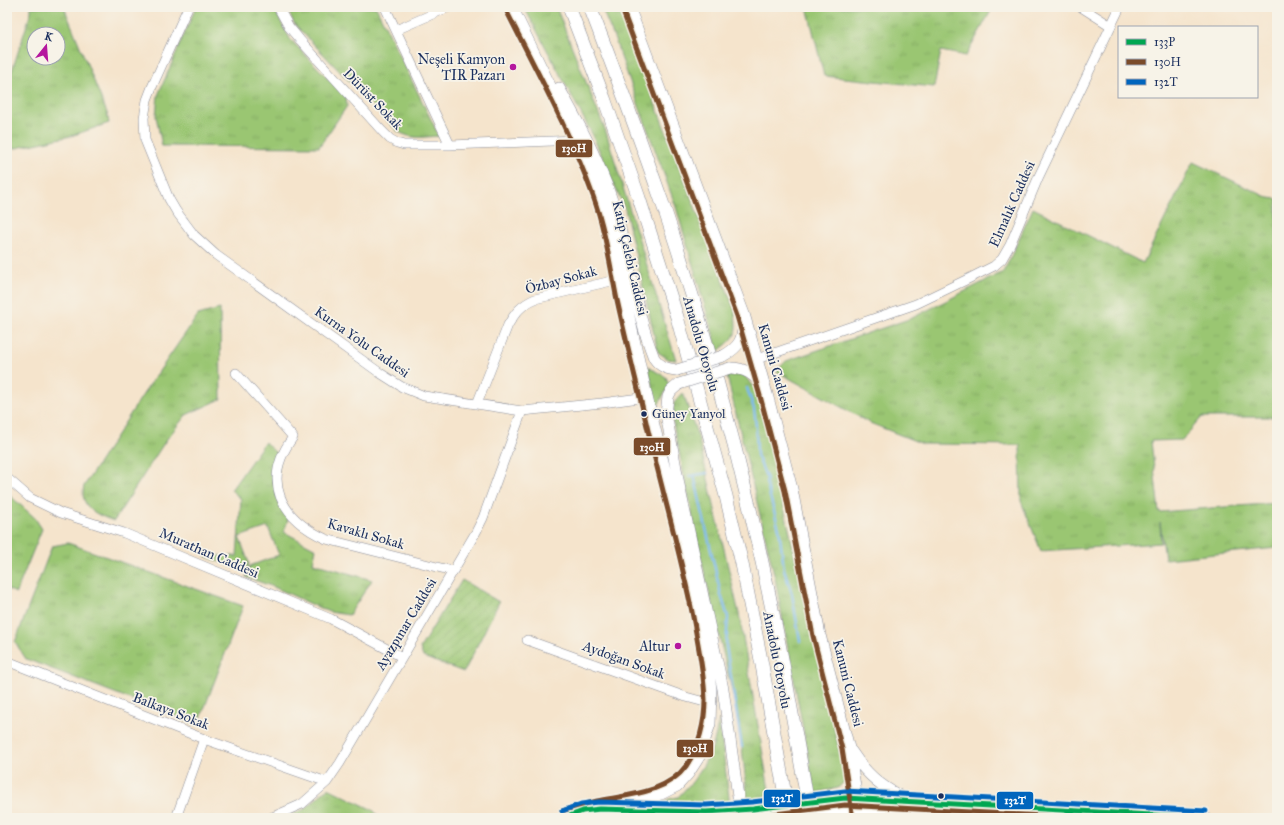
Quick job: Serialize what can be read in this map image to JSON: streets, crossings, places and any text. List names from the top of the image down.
{
  "streets": {
    "highway": ["Anadolu Otoyolu"],
    "main road": ["Katip Çelebi Caddesi", "Kanuni Caddesi"],
    "street": [
      "Dürüst Sokak",
      "Elmalık Caddesi",
      "Özbay Sokak",
      "Kurna Yolu Caddesi",
      "Kavaklı Sokak",
      "Murathan Caddesi",
      "Ayazpınar Caddesi",
      "Aydoğan Sokak",
      "Balkaya Sokak"
    ]
  },
  "crossings": [
    ["Dürüst Sokak", "Katip Çelebi Caddesi"],
    ["Elmalık Caddesi", "Kanuni Caddesi"],
    ["Katip Çelebi Caddesi", "Özbay Sokak"],
    ["Katip Çelebi Caddesi", "Kurna Yolu Caddesi"],
    ["Özbay Sokak", "Kurna Yolu Caddesi"],
    ["Kurna Yolu Caddesi", "Ayazpınar Caddesi"],
    ["Kavaklı Sokak", "Ayazpınar Caddesi"],
    ["Murathan Caddesi", "Ayazpınar Caddesi"],
    ["Ayazpınar Caddesi", "Balkaya Sokak"]
  ],
  "places": ["Neşeli Kamyon TIR Pazarı", "Güney Yanyol", "Altur"],
  "lines": ["transit line 130H", "transit line 132T", "transit line 133P"],
  "legend": ["133P", "130H", "132T"],
  "north": "top"
}
